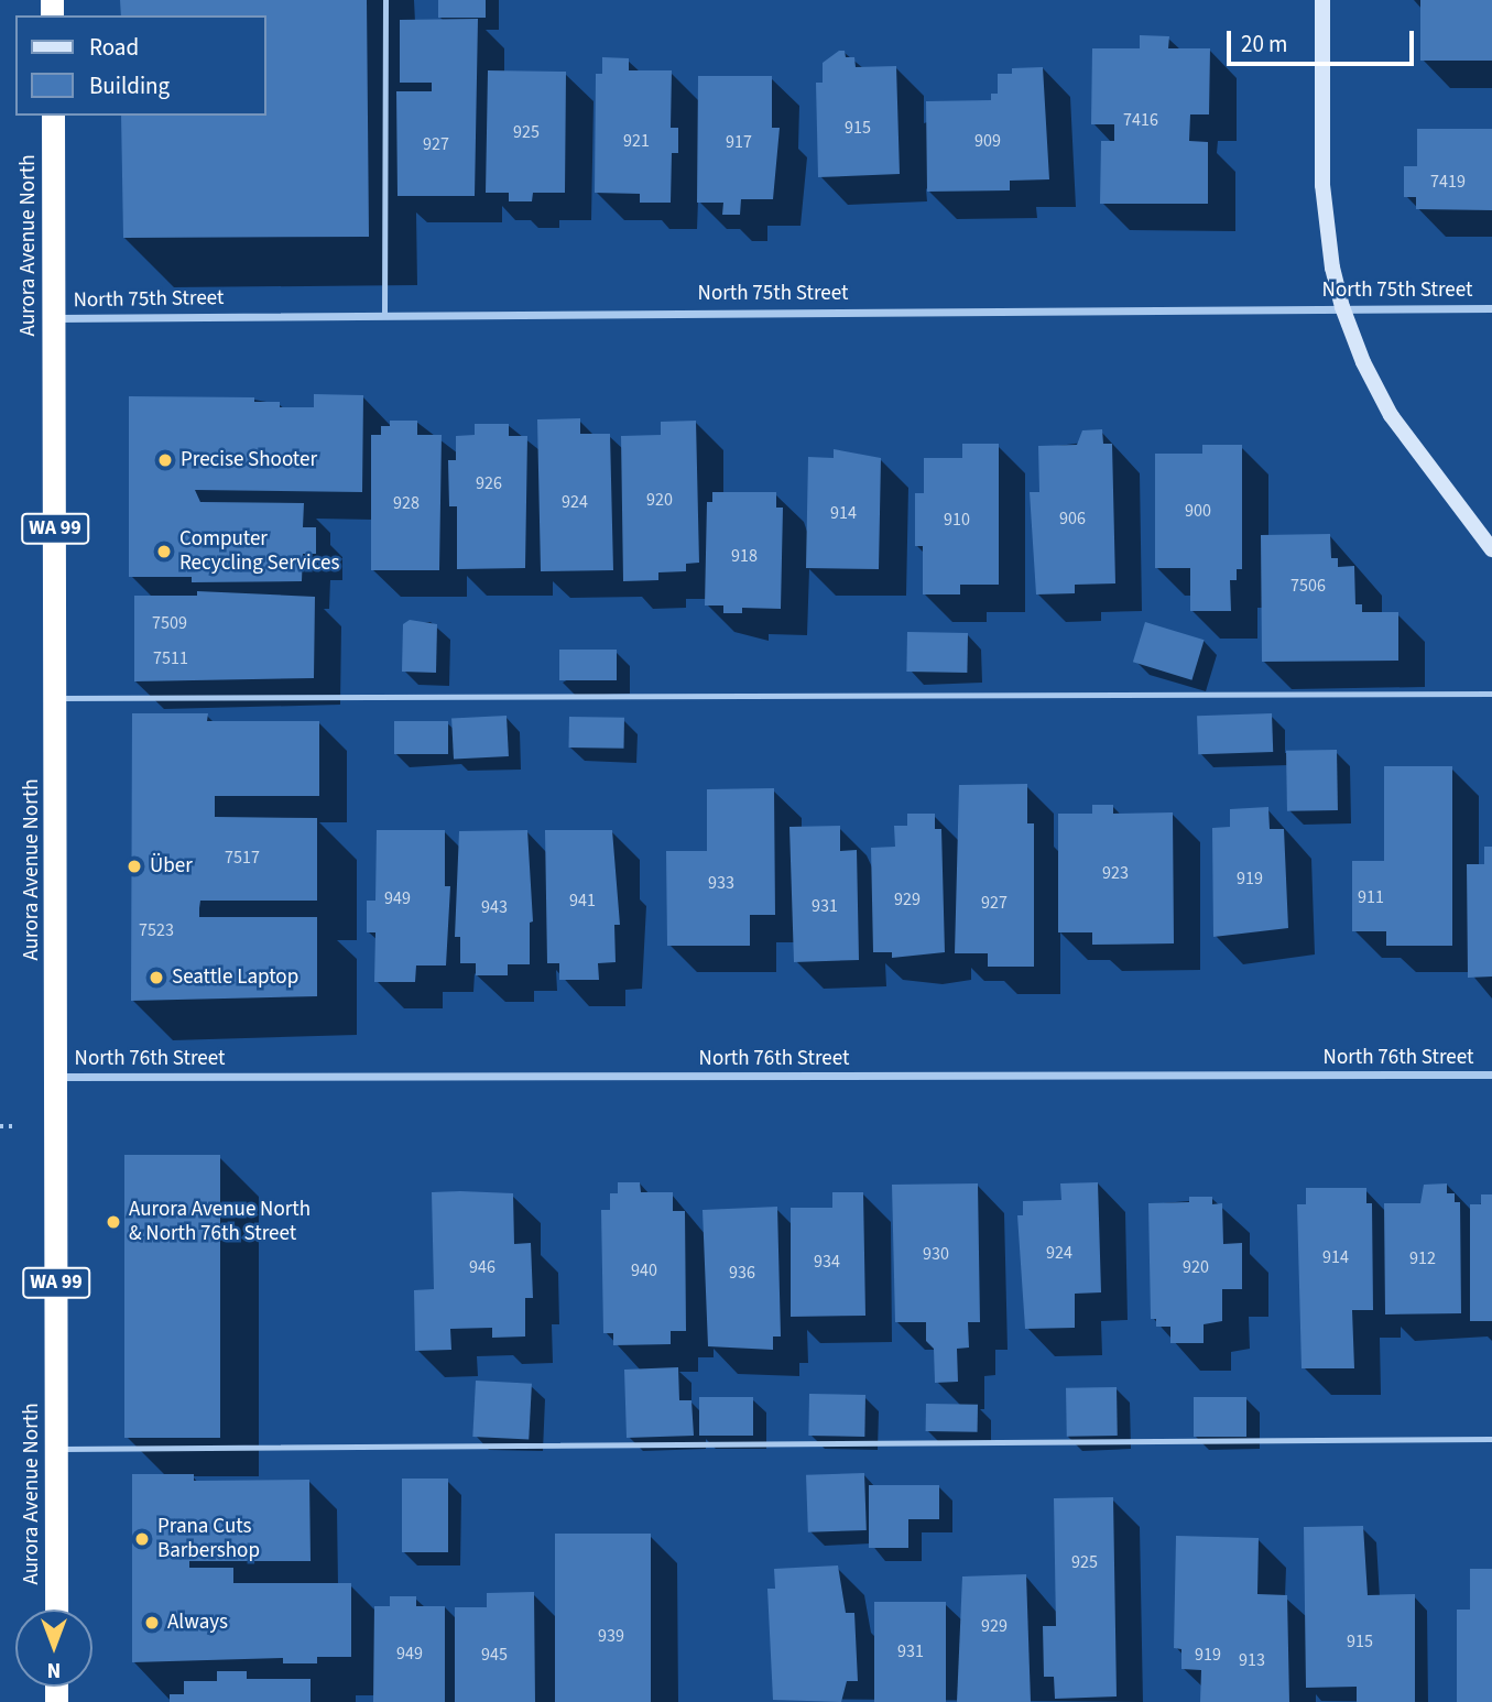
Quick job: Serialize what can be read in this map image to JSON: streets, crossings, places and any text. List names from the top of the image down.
{
  "streets": {
    "highway": ["Aurora Avenue North", "WA 99"],
    "street": ["North 75th Street", "North 76th Street"]
  },
  "crossings": [
    ["Aurora Avenue North", "North 75th Street"],
    ["Aurora Avenue North", "North 76th Street"]
  ],
  "places": [
    "Precise Shooter",
    "Computer Recycling Services",
    "Über",
    "Seattle Laptop",
    "Aurora Avenue North & North 76th Street",
    "Prana Cuts Barbershop",
    "Always"
  ],
  "house_numbers": [
    "7416",
    "915",
    "925",
    "921",
    "909",
    "917",
    "927",
    "7419",
    "926",
    "920",
    "924",
    "928",
    "900",
    "914",
    "906",
    "910",
    "918",
    "7506",
    "7509",
    "7511",
    "7517",
    "923",
    "919",
    "933",
    "911",
    "949",
    "929",
    "941",
    "927",
    "931",
    "943",
    "7523",
    "924",
    "930",
    "914",
    "912",
    "934",
    "946",
    "920",
    "940",
    "936",
    "925",
    "929",
    "939",
    "915",
    "931",
    "949",
    "945",
    "919",
    "913"
  ],
  "legend": ["Road", "Building"],
  "scale_bar": "20 m",
  "north": "bottom"
}
